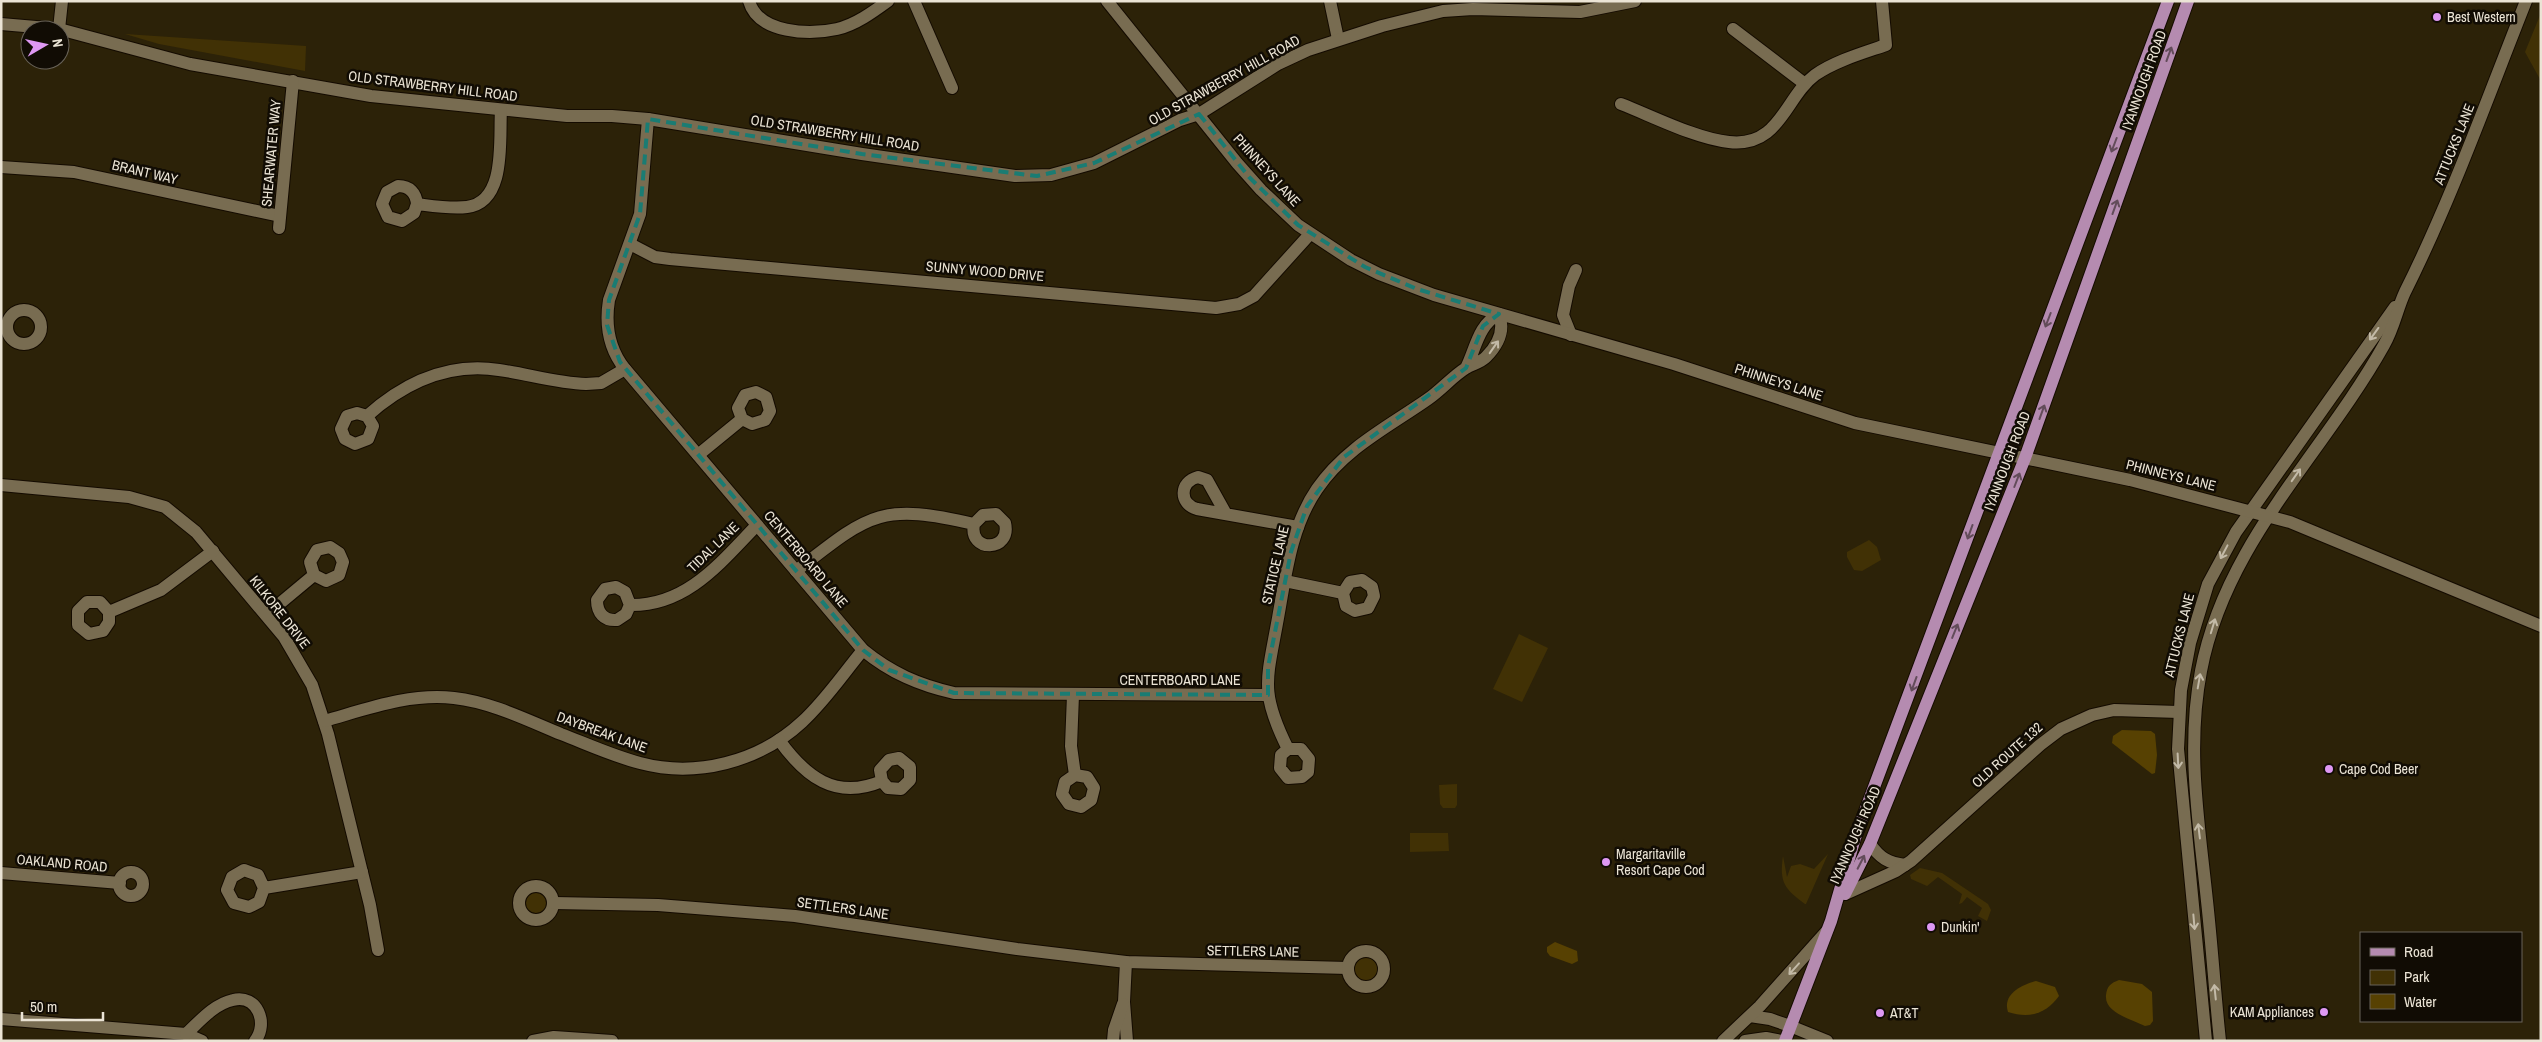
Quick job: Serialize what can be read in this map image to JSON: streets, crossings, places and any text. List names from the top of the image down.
{
  "streets": {
    "main road": ["IYANNOUGH ROAD"],
    "street": [
      "OLD STRAWBERRY HILL ROAD",
      "ATTUCKS LANE",
      "SHEARWATER WAY",
      "PHINNEYS LANE",
      "BRANT WAY",
      "SUNNY WOOD DRIVE",
      "TIDAL LANE",
      "CENTERBOARD LANE",
      "STATICE LANE",
      "KILKORE DRIVE",
      "DAYBREAK LANE",
      "OLD ROUTE 132",
      "OAKLAND ROAD",
      "SETTLERS LANE"
    ]
  },
  "crossings": [
    ["OLD STRAWBERRY HILL ROAD", "SHEARWATER WAY"],
    ["OLD STRAWBERRY HILL ROAD", "PHINNEYS LANE"],
    ["OLD STRAWBERRY HILL ROAD", "CENTERBOARD LANE"],
    ["IYANNOUGH ROAD", "PHINNEYS LANE"],
    ["IYANNOUGH ROAD", "OLD ROUTE 132"],
    ["ATTUCKS LANE", "PHINNEYS LANE"],
    ["ATTUCKS LANE", "OLD ROUTE 132"],
    ["SHEARWATER WAY", "BRANT WAY"],
    ["PHINNEYS LANE", "SUNNY WOOD DRIVE"],
    ["PHINNEYS LANE", "STATICE LANE"],
    ["SUNNY WOOD DRIVE", "CENTERBOARD LANE"],
    ["TIDAL LANE", "CENTERBOARD LANE"],
    ["CENTERBOARD LANE", "STATICE LANE"],
    ["CENTERBOARD LANE", "DAYBREAK LANE"],
    ["KILKORE DRIVE", "DAYBREAK LANE"]
  ],
  "places": [
    "Best Western",
    "Cape Cod Beer",
    "Margaritaville Resort Cape Cod",
    "Dunkin'",
    "KAM Appliances",
    "AT&T"
  ],
  "legend": ["Road", "Park", "Water"],
  "scale_bar": "50 m",
  "north": "right"
}
